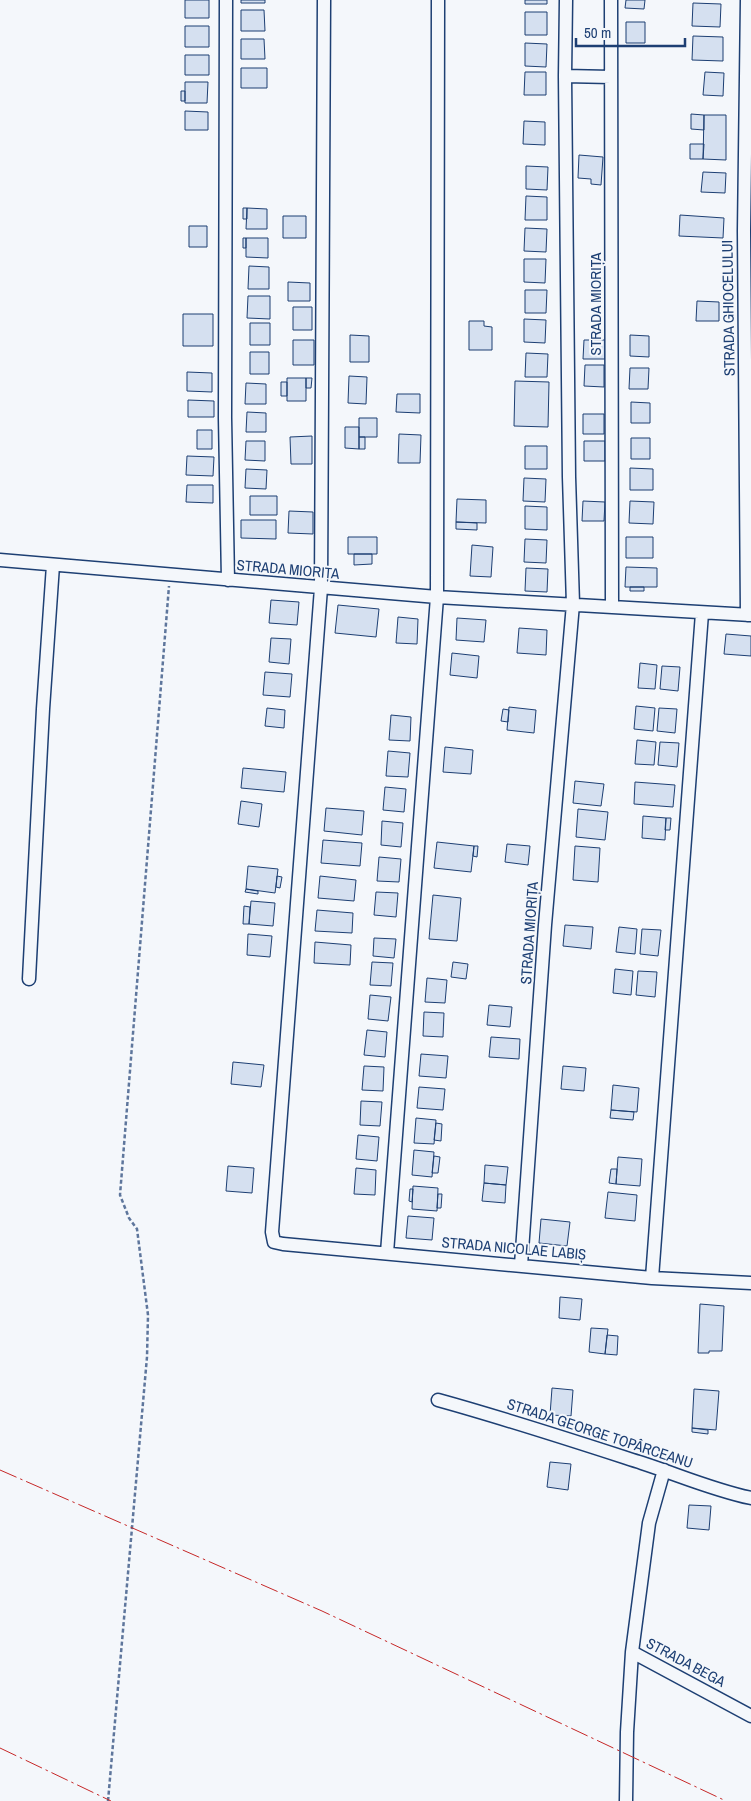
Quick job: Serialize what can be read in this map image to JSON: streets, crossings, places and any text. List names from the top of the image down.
{
  "streets": {
    "street": [
      "STRADA MIORIȚA",
      "STRADA GHIOCELULUI",
      "STRADA NICOLAE LABIȘ",
      "STRADA GEORGE TOPÂRCEANU",
      "STRADA BEGA"
    ]
  },
  "crossings": [
    ["STRADA MIORIȚA", "STRADA GHIOCELULUI"],
    ["STRADA MIORIȚA", "STRADA NICOLAE LABIȘ"]
  ],
  "scale_bar": "50 m"
}
